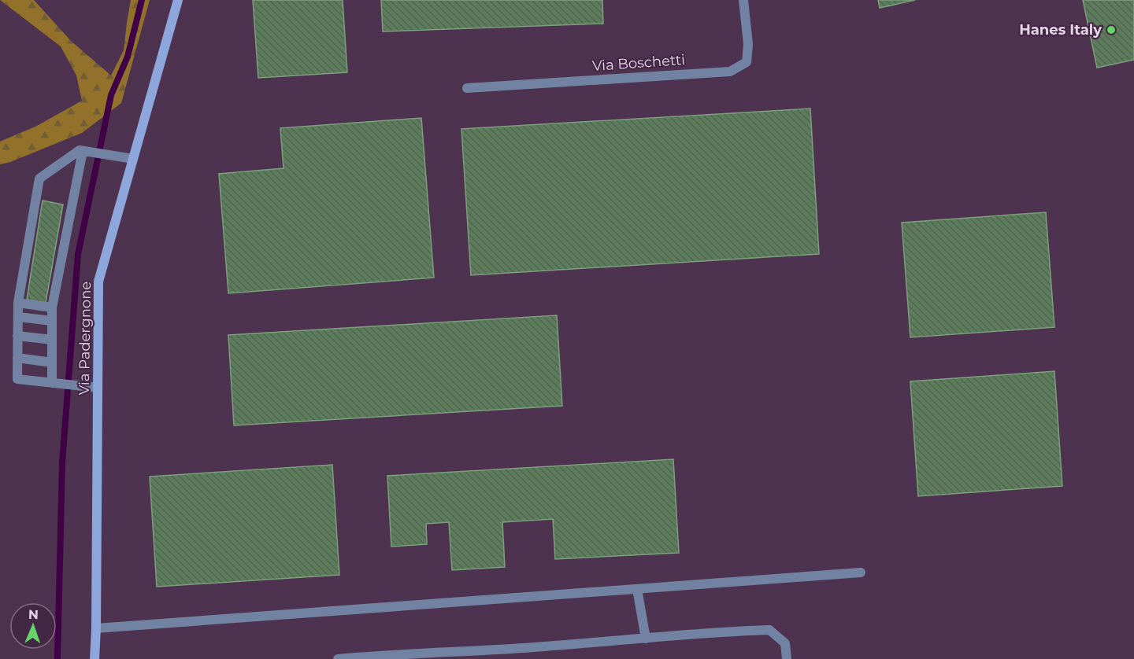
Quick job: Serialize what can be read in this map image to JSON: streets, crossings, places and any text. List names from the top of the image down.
{
  "streets": {
    "street": ["Via Boschetti", "Via Padergnone"]
  },
  "places": ["Hanes Italy"],
  "north": "top"
}
